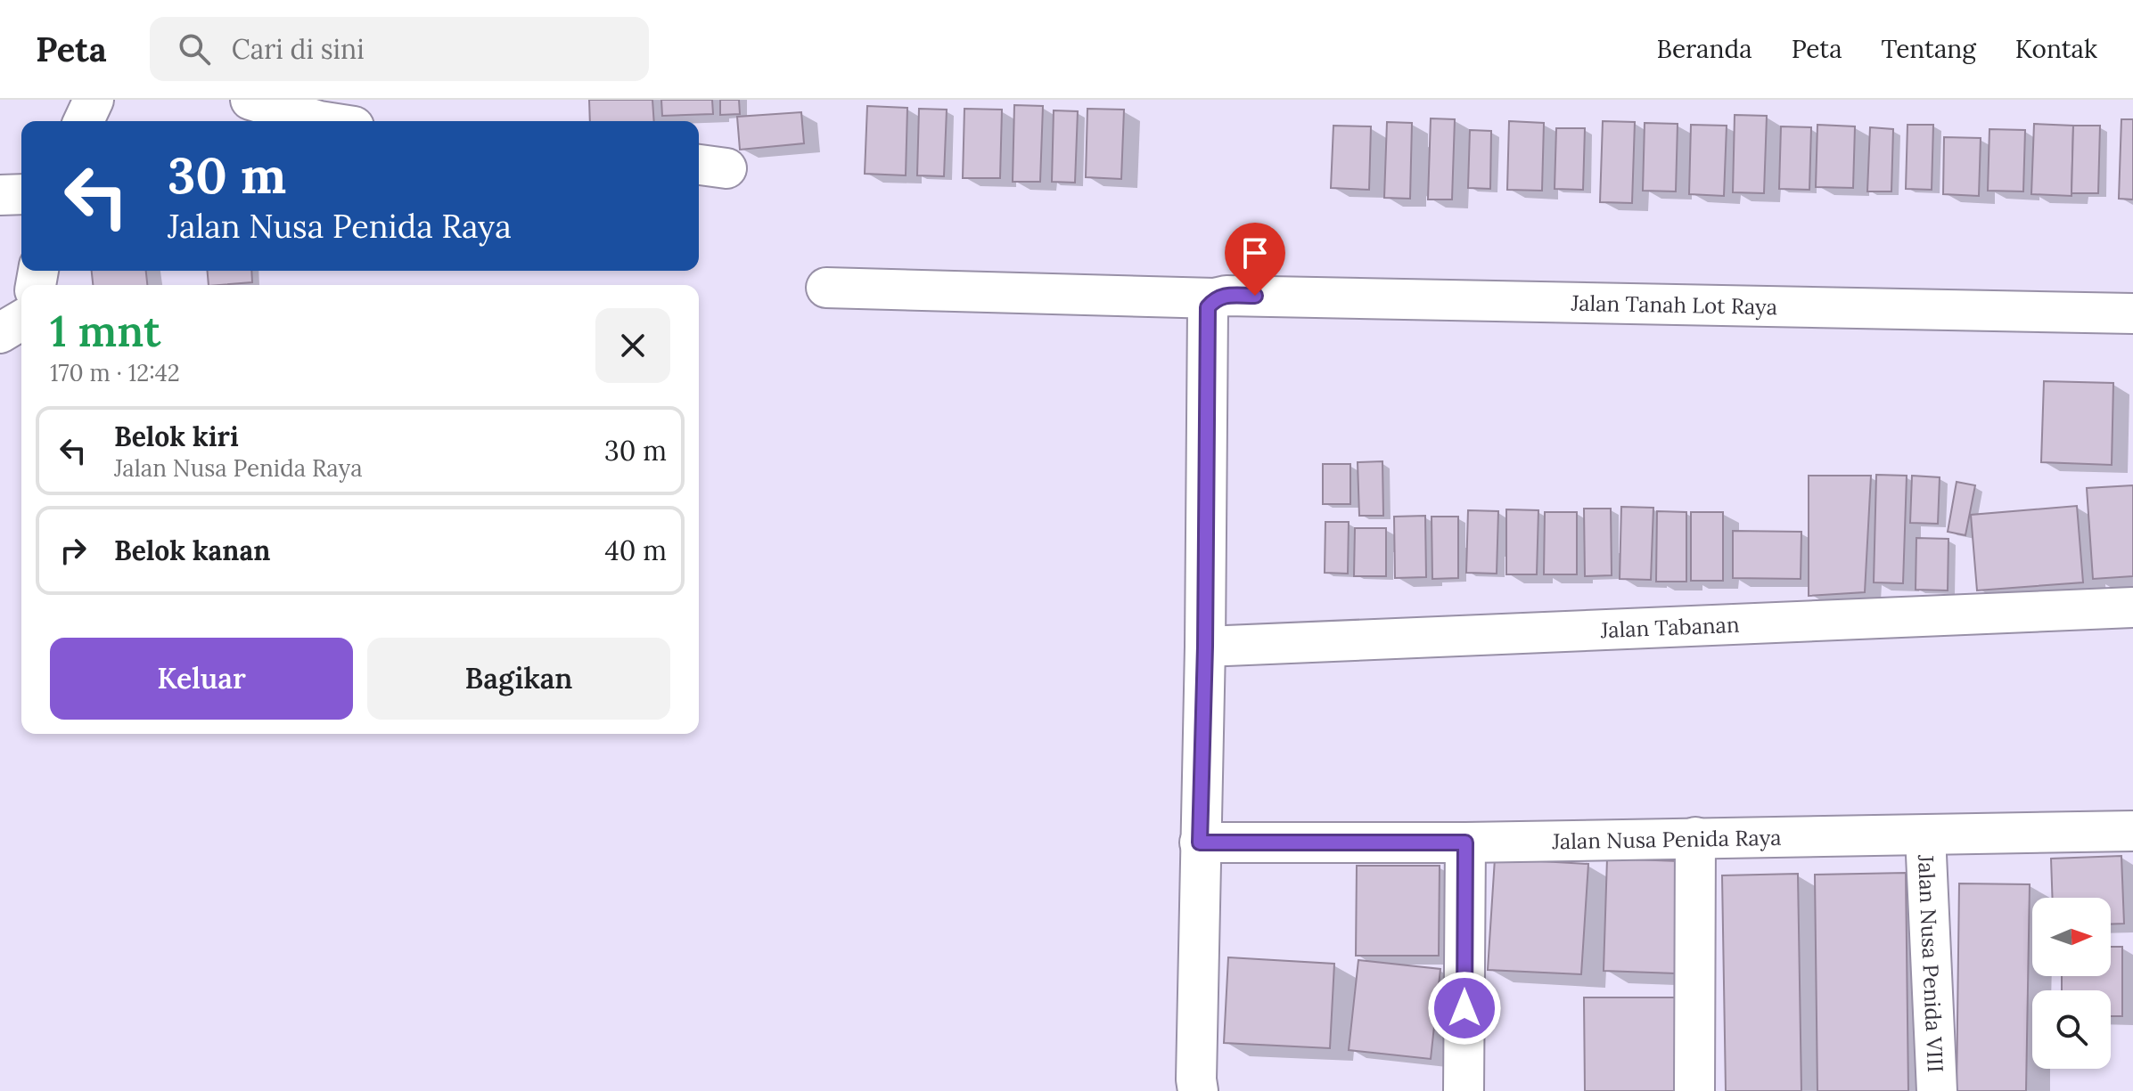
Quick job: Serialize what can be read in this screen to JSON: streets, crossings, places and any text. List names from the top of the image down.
{
  "streets": {
    "street": [
      "Jalan Tanah Lot Raya",
      "Jalan Tabanan",
      "Jalan Nusa Penida Raya",
      "Jalan Nusa Penida VIII"
    ]
  },
  "crossings": [
    ["Jalan Nusa Penida Raya", "Jalan Nusa Penida VIII"]
  ],
  "north": "right",
  "page": {
    "header": "Peta",
    "search": "Cari di sini",
    "nav": [
      "Beranda",
      "Peta",
      "Tentang",
      "Kontak"
    ],
    "turn": ["30 m", "Jalan Nusa Penida Raya"],
    "heading": ["1 mnt", "170 m · 12:42"],
    "list": [
      {
        "name": "Belok kiri",
        "note": "Jalan Nusa Penida Raya",
        "value": "30 m"
      },
      {
        "name": "Belok kanan",
        "value": "40 m"
      }
    ],
    "buttons": ["Keluar", "Bagikan"]
  }
}
